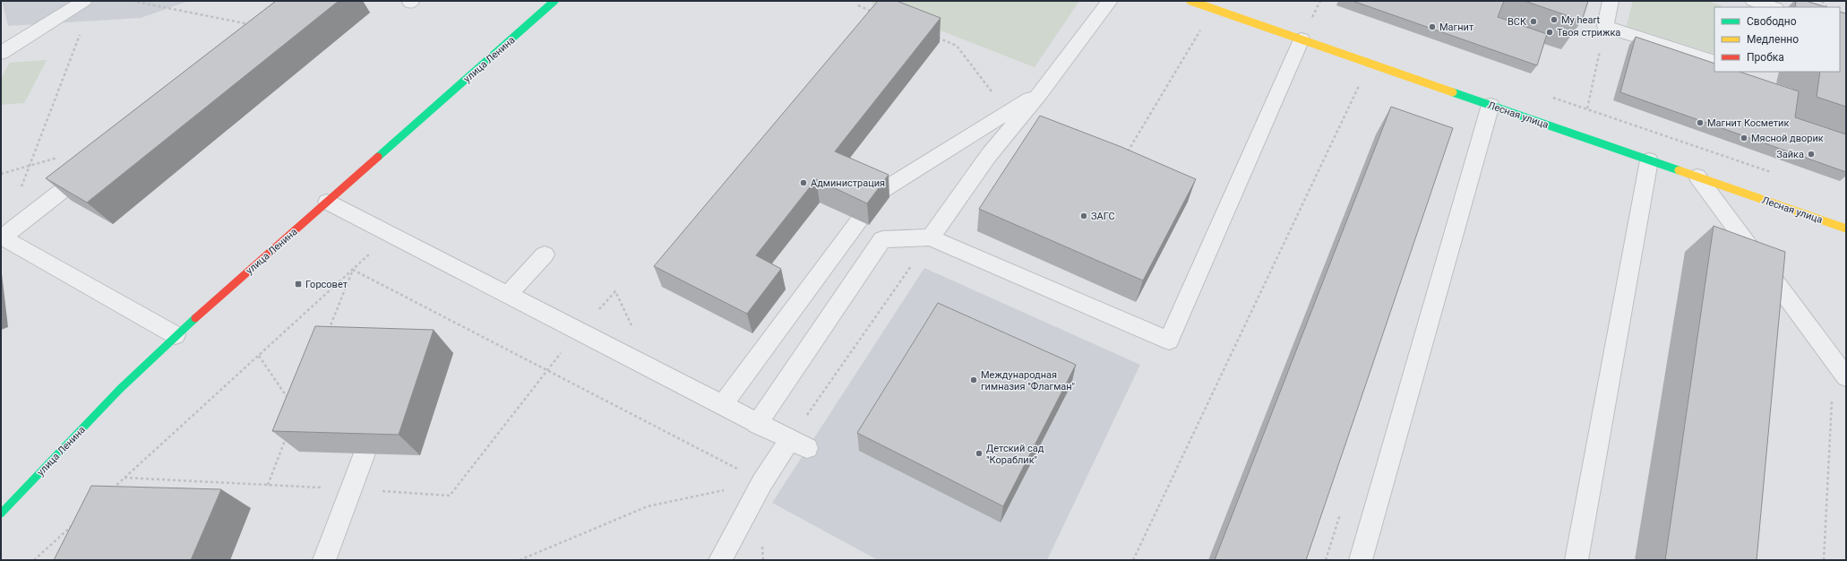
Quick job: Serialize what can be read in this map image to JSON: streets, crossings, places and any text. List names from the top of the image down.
{
  "streets": {
    "street": ["улица Ленина", "Лесная улица"]
  },
  "places": {
    "other": [
      "My heart",
      "ВСК",
      "Магнит",
      "Твоя стрижка",
      "Магнит Косметик",
      "Мясной дворик",
      "Зайка",
      "Администрация",
      "ЗАГС",
      "Международная гимназия \"Флагман\"",
      "Детский сад \"Кораблик\""
    ],
    "transit": ["Горсовет"]
  },
  "legend": ["Свободно", "Медленно", "Пробка"]
}
